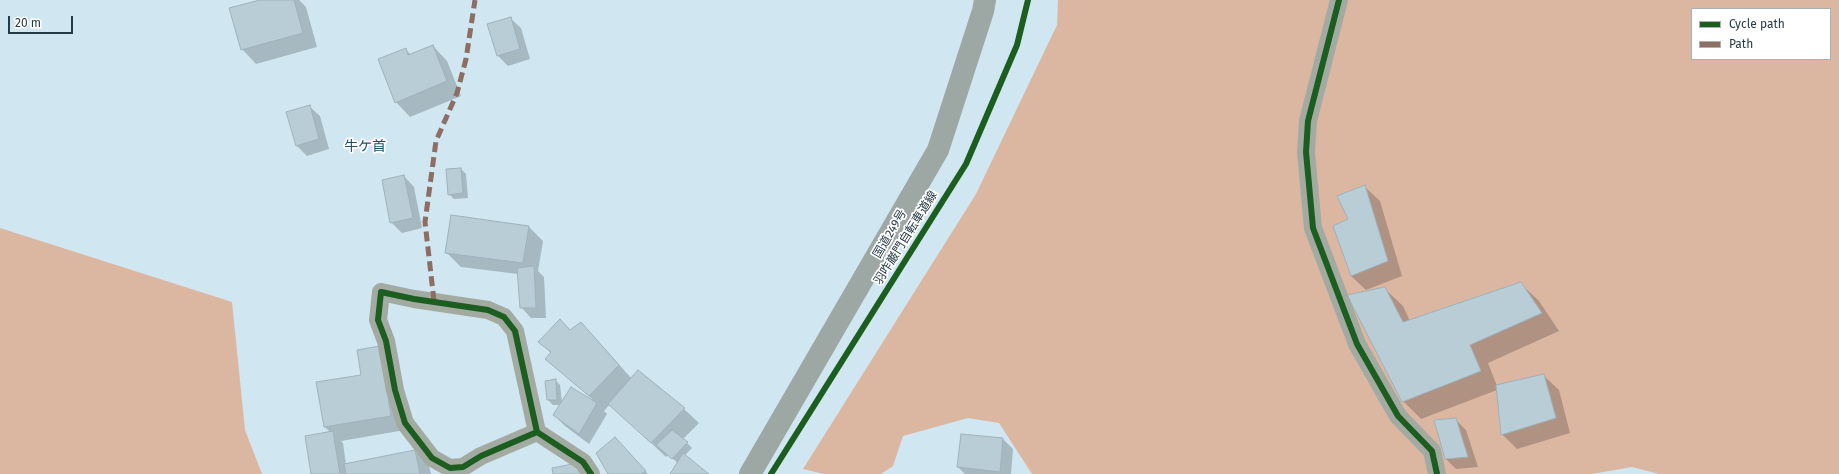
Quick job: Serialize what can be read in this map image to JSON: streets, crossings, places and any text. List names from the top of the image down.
{
  "streets": {
    "highway": ["国道249号"],
    "cycle path": ["羽咋巌門自転車道線"]
  },
  "districts": ["牛ケ首"],
  "legend": ["Cycle path", "Path"],
  "scale_bar": "20 m"
}
